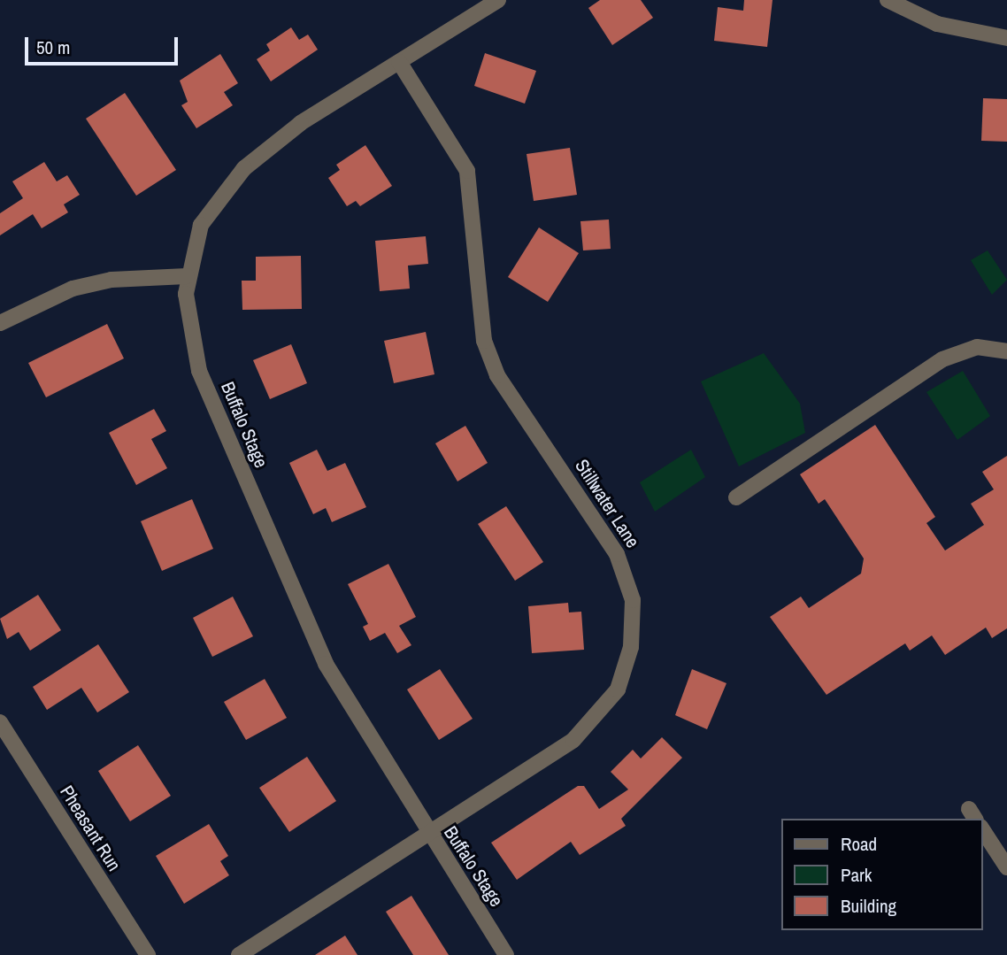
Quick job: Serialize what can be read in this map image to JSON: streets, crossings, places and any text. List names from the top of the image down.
{
  "streets": {
    "street": ["Buffalo Stage", "Stillwater Lane", "Pheasant Run"]
  },
  "crossings": [
    ["Buffalo Stage", "Stillwater Lane"]
  ],
  "legend": ["Road", "Park", "Building"],
  "scale_bar": "50 m"
}
